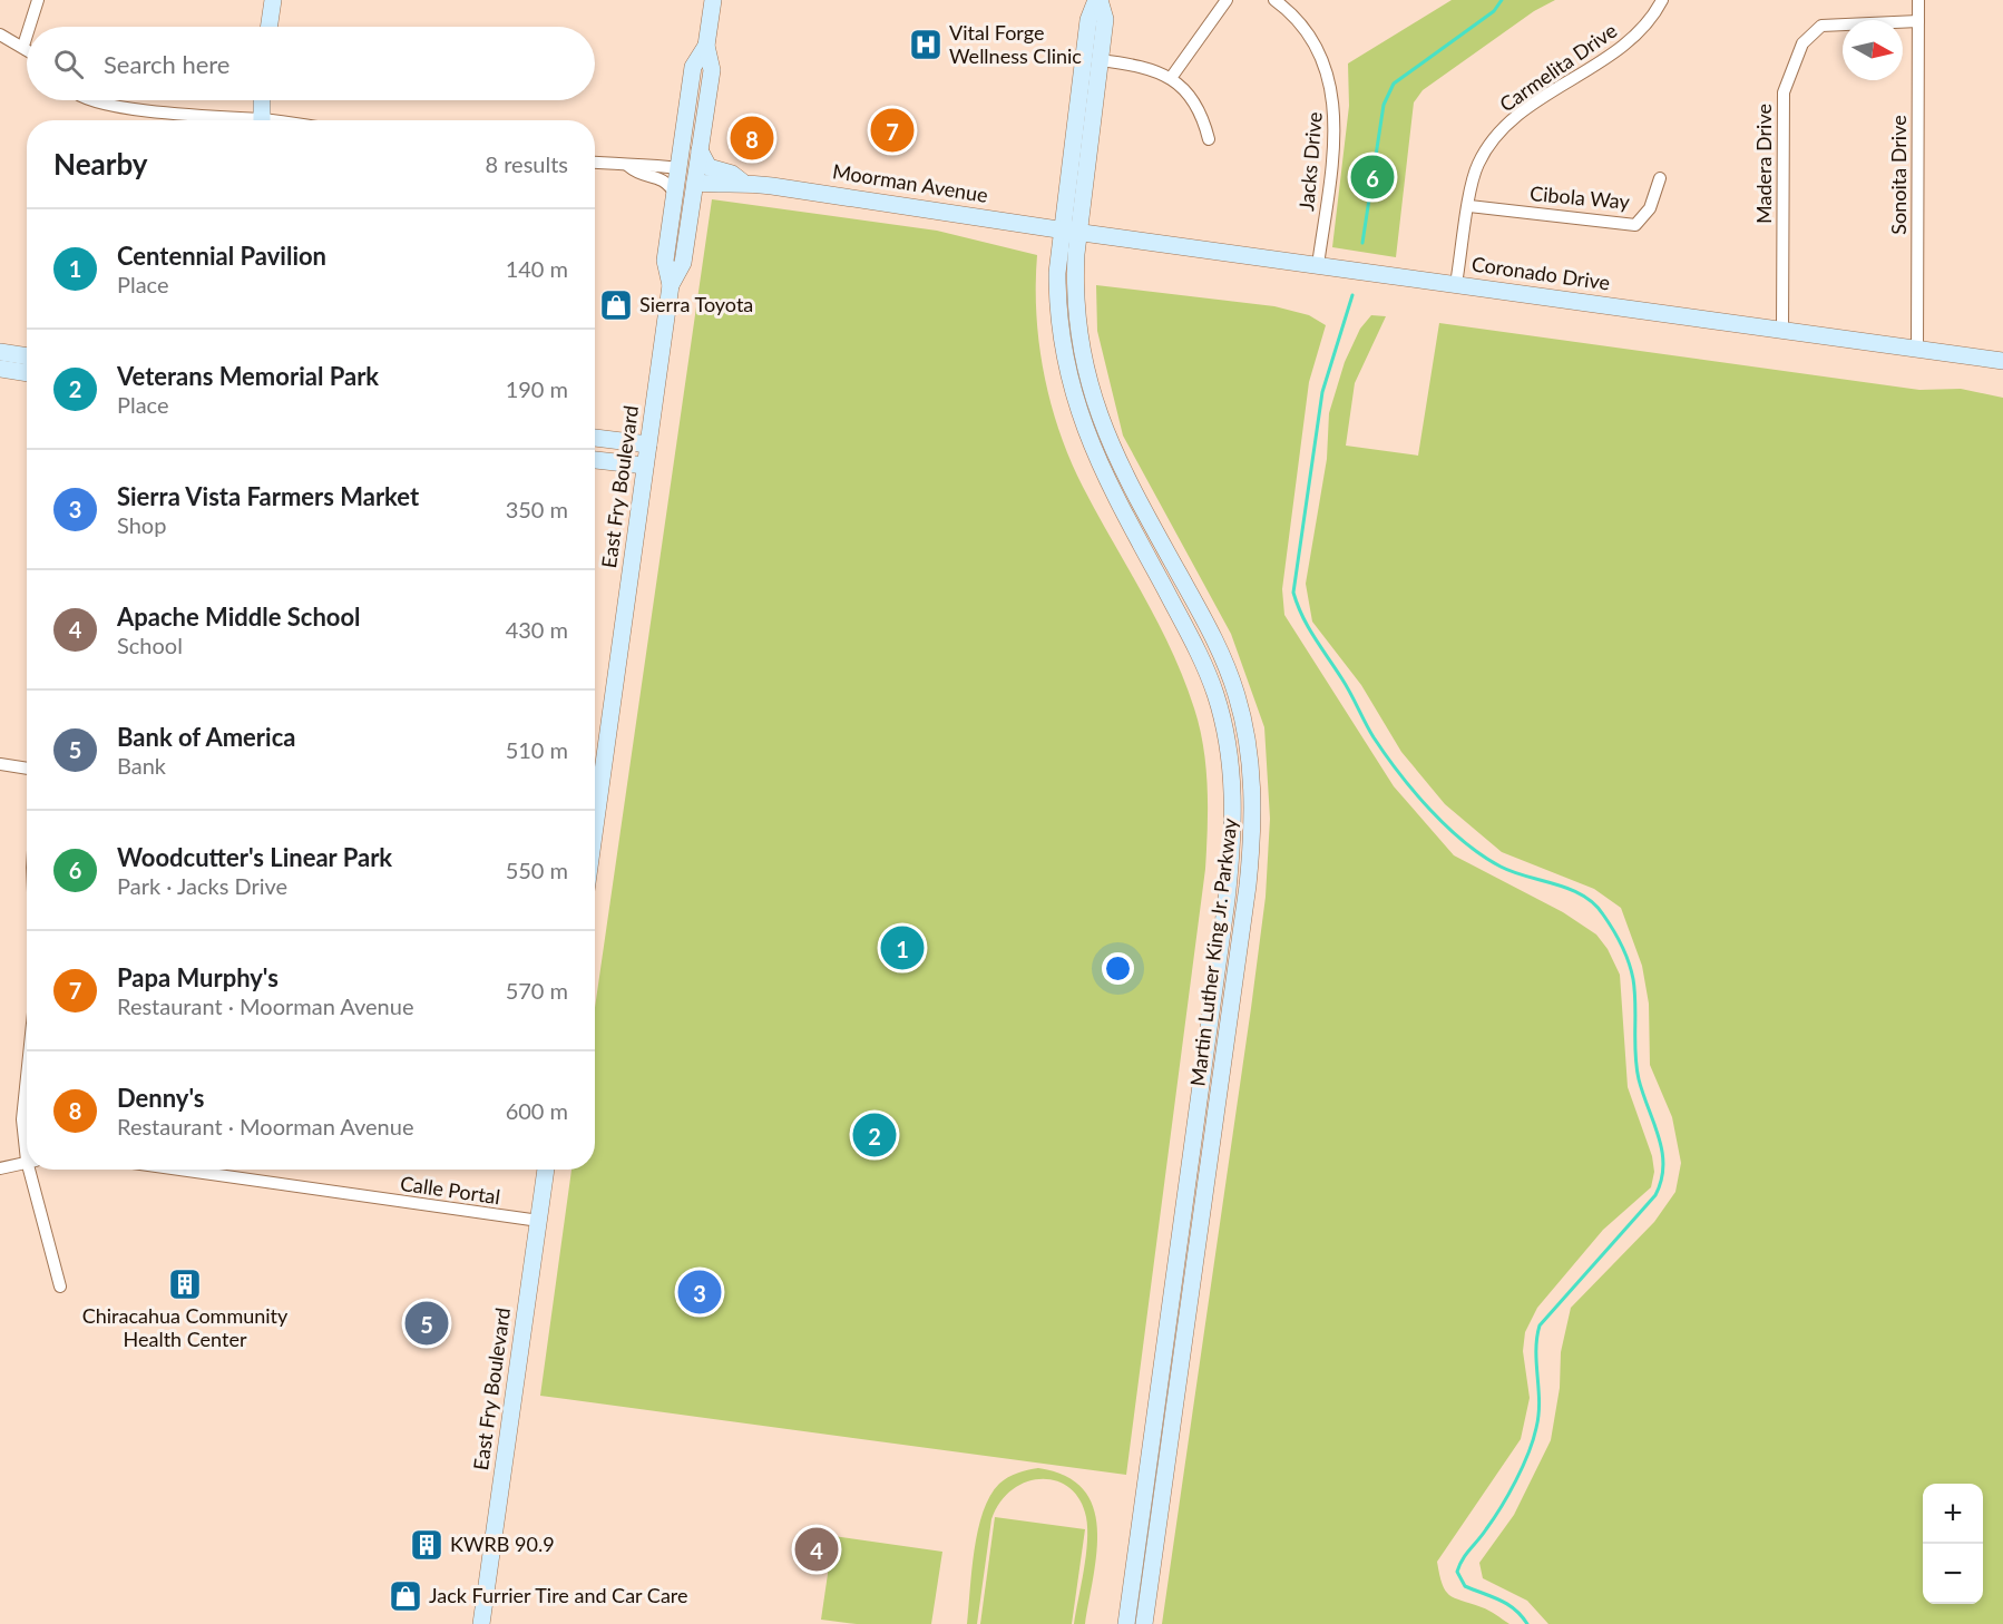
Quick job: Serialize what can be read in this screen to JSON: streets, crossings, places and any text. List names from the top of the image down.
{
  "streets": {
    "street": [
      "Carmelita Drive",
      "Jacks Drive",
      "Madera Drive",
      "Sonoita Drive",
      "Moorman Avenue",
      "Cibola Way",
      "Coronado Drive",
      "East Fry Boulevard",
      "Martin Luther King Jr. Parkway",
      "Calle Portal"
    ]
  },
  "crossings": [
    ["Carmelita Drive", "Cibola Way"],
    ["Carmelita Drive", "Coronado Drive"],
    ["Jacks Drive", "Coronado Drive"],
    ["Madera Drive", "Sonoita Drive"],
    ["Madera Drive", "Coronado Drive"],
    ["Sonoita Drive", "Coronado Drive"],
    ["Moorman Avenue", "Coronado Drive"],
    ["Moorman Avenue", "East Fry Boulevard"],
    ["Moorman Avenue", "Martin Luther King Jr. Parkway"],
    ["Coronado Drive", "Martin Luther King Jr. Parkway"],
    ["East Fry Boulevard", "Calle Portal"]
  ],
  "places": {
    "hospital": ["Vital Forge Wellness Clinic"],
    "shop": ["Sierra Toyota", "Jack Furrier Tire and Car Care"],
    "building": ["Chiracahua Community Health Center", "KWRB 90.9"]
  },
  "north": "right",
  "page": {
    "search": "Search here",
    "pins": [
      "7",
      "8",
      "6",
      "1",
      "2",
      "3",
      "5",
      "4"
    ],
    "heading": ["Nearby", "8 results"],
    "list": [
      {
        "mark": "1",
        "name": "Centennial Pavilion",
        "note": "Place",
        "value": "140 m"
      },
      {
        "mark": "2",
        "name": "Veterans Memorial Park",
        "note": "Place",
        "value": "190 m"
      },
      {
        "mark": "3",
        "name": "Sierra Vista Farmers Market",
        "note": "Shop",
        "value": "350 m"
      },
      {
        "mark": "4",
        "name": "Apache Middle School",
        "note": "School",
        "value": "430 m"
      },
      {
        "mark": "5",
        "name": "Bank of America",
        "note": "Bank",
        "value": "510 m"
      },
      {
        "mark": "6",
        "name": "Woodcutter's Linear Park",
        "note": "Park · Jacks Drive",
        "value": "550 m"
      },
      {
        "mark": "7",
        "name": "Papa Murphy's",
        "note": "Restaurant · Moorman Avenue",
        "value": "570 m"
      },
      {
        "mark": "8",
        "name": "Denny's",
        "note": "Restaurant · Moorman Avenue",
        "value": "600 m"
      }
    ],
    "map_buttons": ["+", "−"]
  }
}
